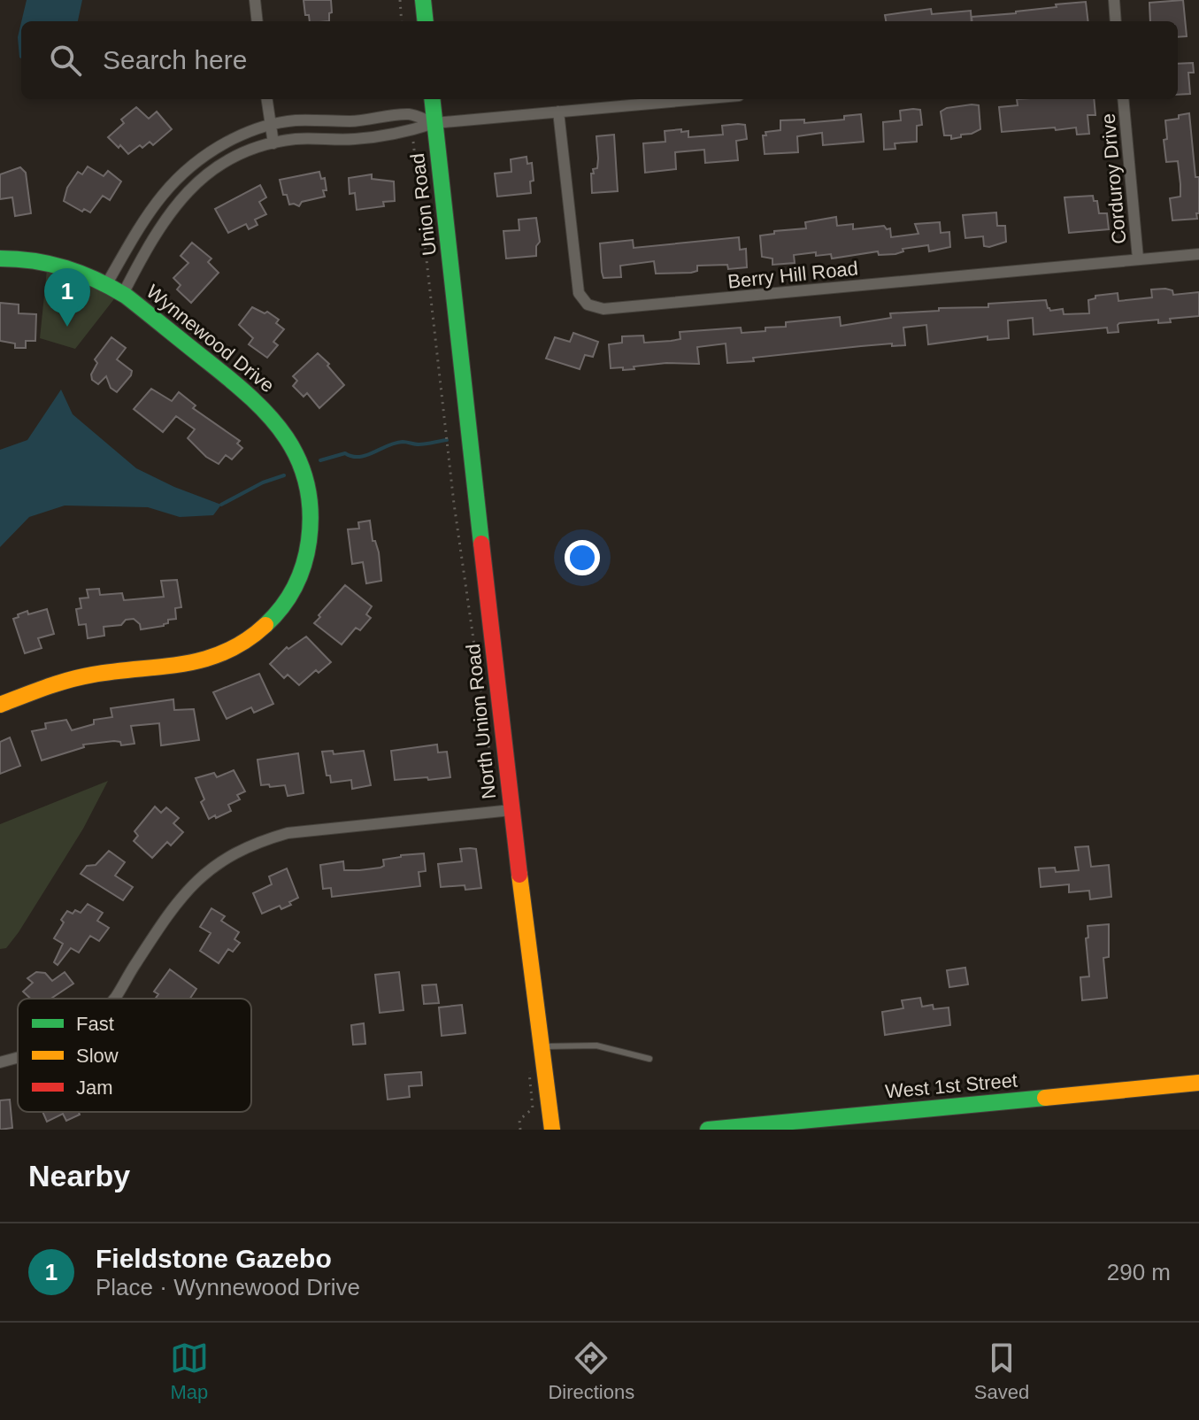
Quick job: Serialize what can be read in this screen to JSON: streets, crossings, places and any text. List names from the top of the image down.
{
  "streets": {
    "main road": [
      "Union Road",
      "Wynnewood Drive",
      "North Union Road",
      "West 1st Street"
    ],
    "street": ["Corduroy Drive", "Berry Hill Road"]
  },
  "crossings": [
    ["Corduroy Drive", "Berry Hill Road"],
    ["Union Road", "North Union Road"]
  ],
  "legend": ["Fast", "Slow", "Jam"],
  "page": {
    "search": "Search here",
    "pins": "1",
    "heading": "Nearby",
    "list": [
      {
        "mark": "1",
        "name": "Fieldstone Gazebo",
        "note": "Place · Wynnewood Drive",
        "value": "290 m"
      }
    ],
    "nav": ["Map", "Directions", "Saved"]
  }
}
